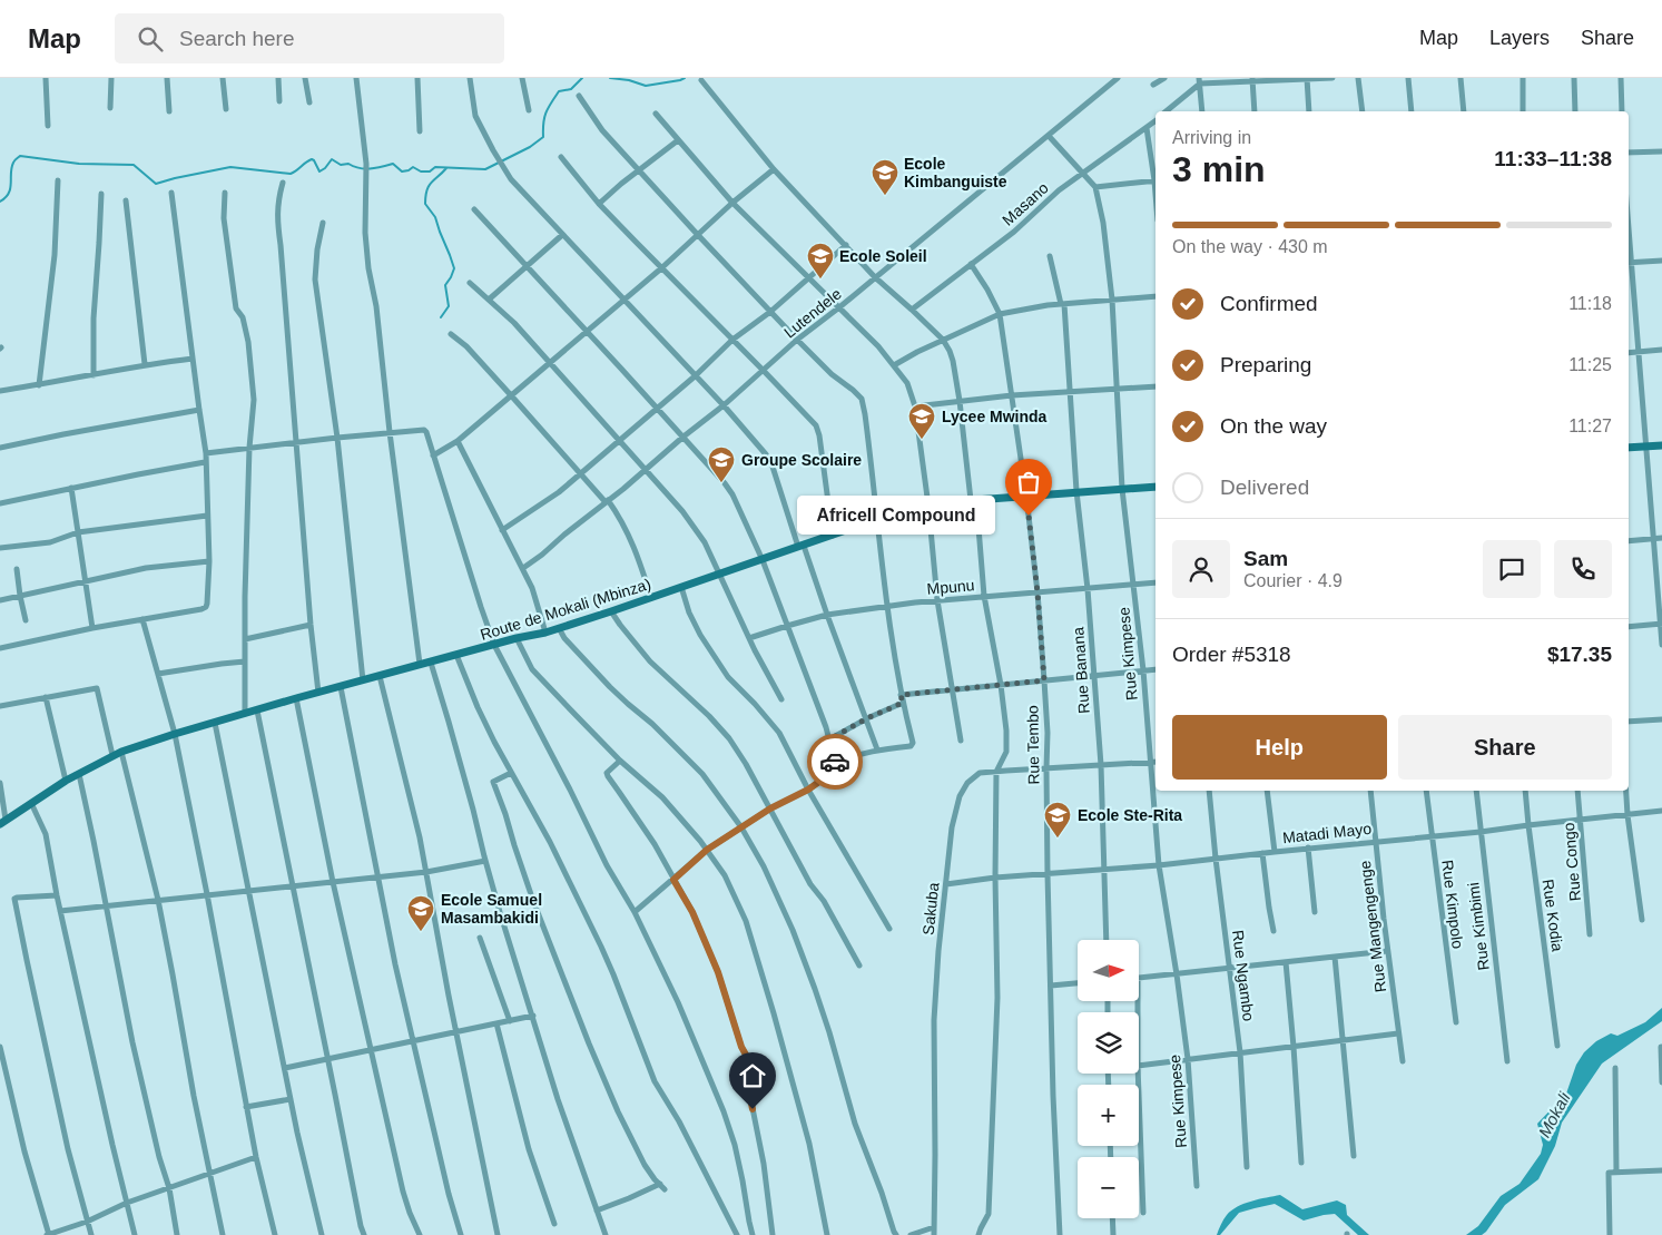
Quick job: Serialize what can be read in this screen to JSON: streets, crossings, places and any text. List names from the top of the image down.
{
  "streets": {
    "street": [
      "Masano",
      "Lutendele",
      "Mpunu",
      "Route de Mokali (Mbinza)",
      "Rue Kimpese",
      "Rue Banana",
      "Rue Tembo",
      "Matadi Mayo",
      "Rue Congo",
      "Rue Kimpolo",
      "Sakuba",
      "Rue Kodia",
      "Rue Mangengenge",
      "Rue Kimbimi",
      "Rue Ngambo"
    ]
  },
  "crossings": [
    ["Masano", "Rue Tembo"],
    ["Mpunu", "Rue Kimpese"],
    ["Mpunu", "Rue Banana"],
    ["Mpunu", "Rue Tembo"],
    ["Route de Mokali (Mbinza)", "Rue Kimpese"],
    ["Route de Mokali (Mbinza)", "Rue Banana"],
    ["Route de Mokali (Mbinza)", "Rue Tembo"],
    ["Rue Kimpese", "Matadi Mayo"],
    ["Rue Kimpese", "Sakuba"],
    ["Rue Banana", "Matadi Mayo"],
    ["Rue Banana", "Sakuba"],
    ["Rue Tembo", "Matadi Mayo"],
    ["Rue Tembo", "Sakuba"],
    ["Matadi Mayo", "Rue Congo"],
    ["Matadi Mayo", "Rue Kimpolo"],
    ["Matadi Mayo", "Sakuba"],
    ["Matadi Mayo", "Rue Kodia"],
    ["Matadi Mayo", "Rue Mangengenge"],
    ["Matadi Mayo", "Rue Kimbimi"],
    ["Matadi Mayo", "Rue Ngambo"]
  ],
  "water": ["Mokali"],
  "places": {
    "school or university": [
      "Ecole Kimbanguiste",
      "Ecole Soleil",
      "Lycee Mwinda",
      "Groupe Scolaire",
      "Ecole Ste-Rita",
      "Ecole Samuel Masambakidi"
    ],
    "other": ["Africell Compound"]
  },
  "north": "right",
  "page": {
    "header": "Map",
    "search": "Search here",
    "nav": ["Map", "Layers", "Share"],
    "heading": ["3 min", "Arriving in", "11:33–11:38"],
    "panel": [
      "Sam",
      "Courier · 4.9",
      "Order #5318",
      "$17.35"
    ],
    "bar": "On the way · 430 m",
    "list": [
      ["Confirmed", "11:18"],
      ["Preparing", "11:25"],
      ["On the way", "11:27"],
      "Delivered"
    ],
    "bubble": "Africell Compound",
    "buttons": ["Help", "Share"],
    "map_buttons": ["+", "−"]
  }
}
